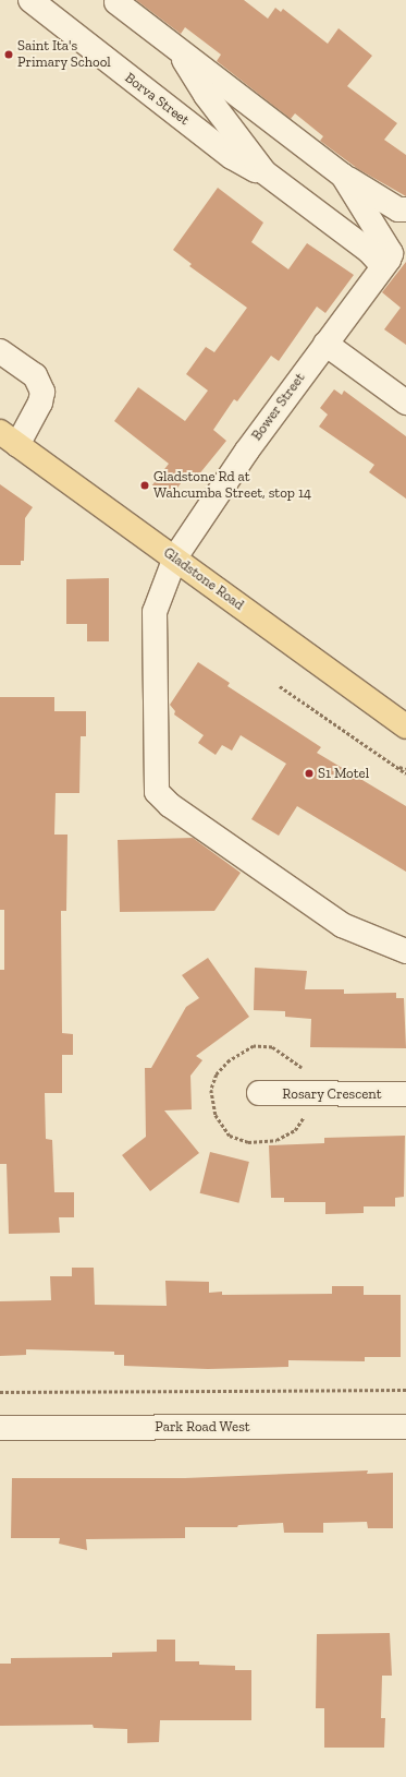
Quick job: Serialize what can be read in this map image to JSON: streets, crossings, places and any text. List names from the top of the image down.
{
  "streets": {
    "main road": ["Gladstone Road"],
    "street": [
      "Borva Street",
      "Bower Street",
      "Rosary Crescent",
      "Park Road West"
    ]
  },
  "crossings": [
    ["Borva Street", "Bower Street"],
    ["Bower Street", "Gladstone Road"]
  ],
  "places": ["Saint Ita's Primary School", "Gladstone Rd at Wahcumba Street, stop 14", "S1 Motel"]
}
